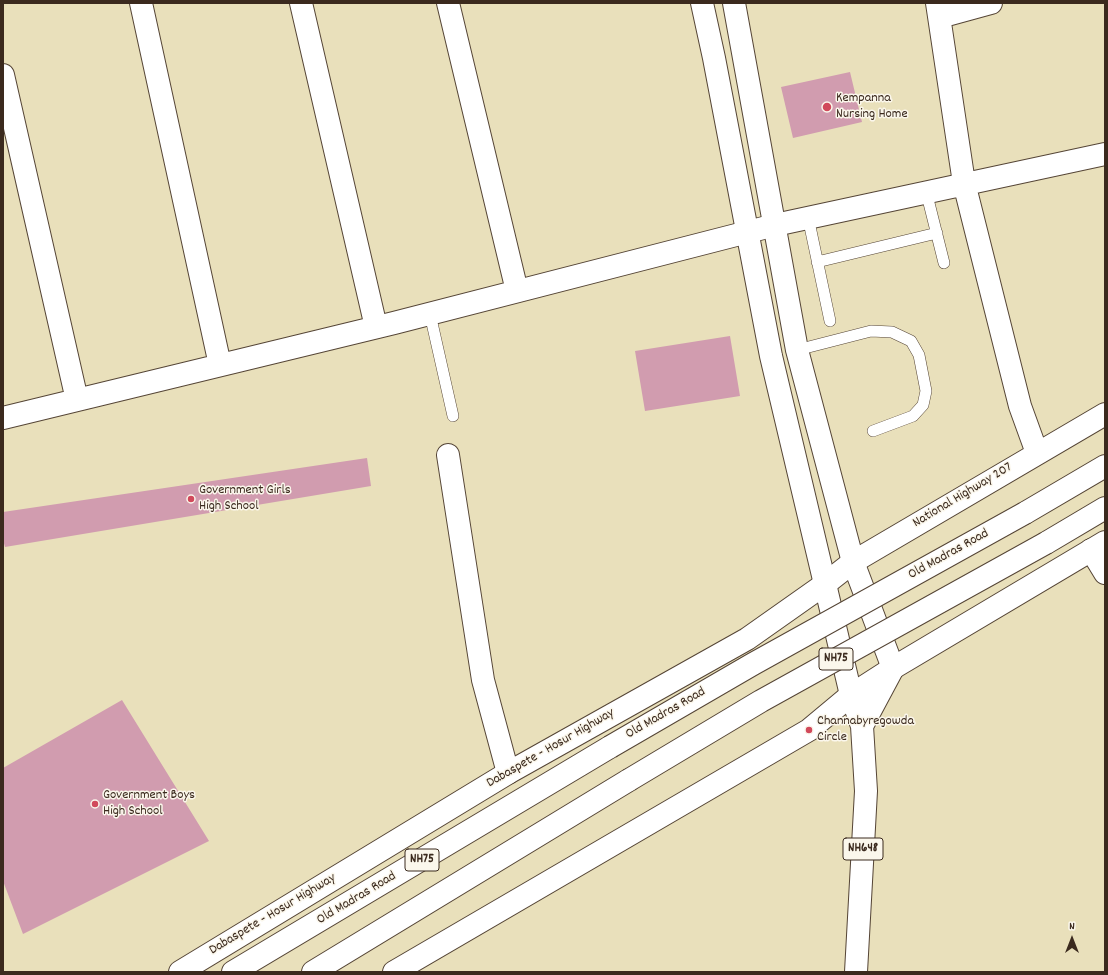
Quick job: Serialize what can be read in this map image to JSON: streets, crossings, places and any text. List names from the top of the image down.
{
  "streets": {
    "main road": [
      "National Highway 207",
      "Old Madras Road",
      "NH75",
      "Dabaspete - Hosur Highway",
      "NH648"
    ]
  },
  "crossings": [
    ["National Highway 207", "Dabaspete - Hosur Highway"],
    ["National Highway 207", "NH648"],
    ["Dabaspete - Hosur Highway", "NH648"]
  ],
  "places": [
    "Kempanna Nursing Home",
    "Government Girls High School",
    "Channabyregowda Circle",
    "Government Boys High School"
  ],
  "north": "top"
}
